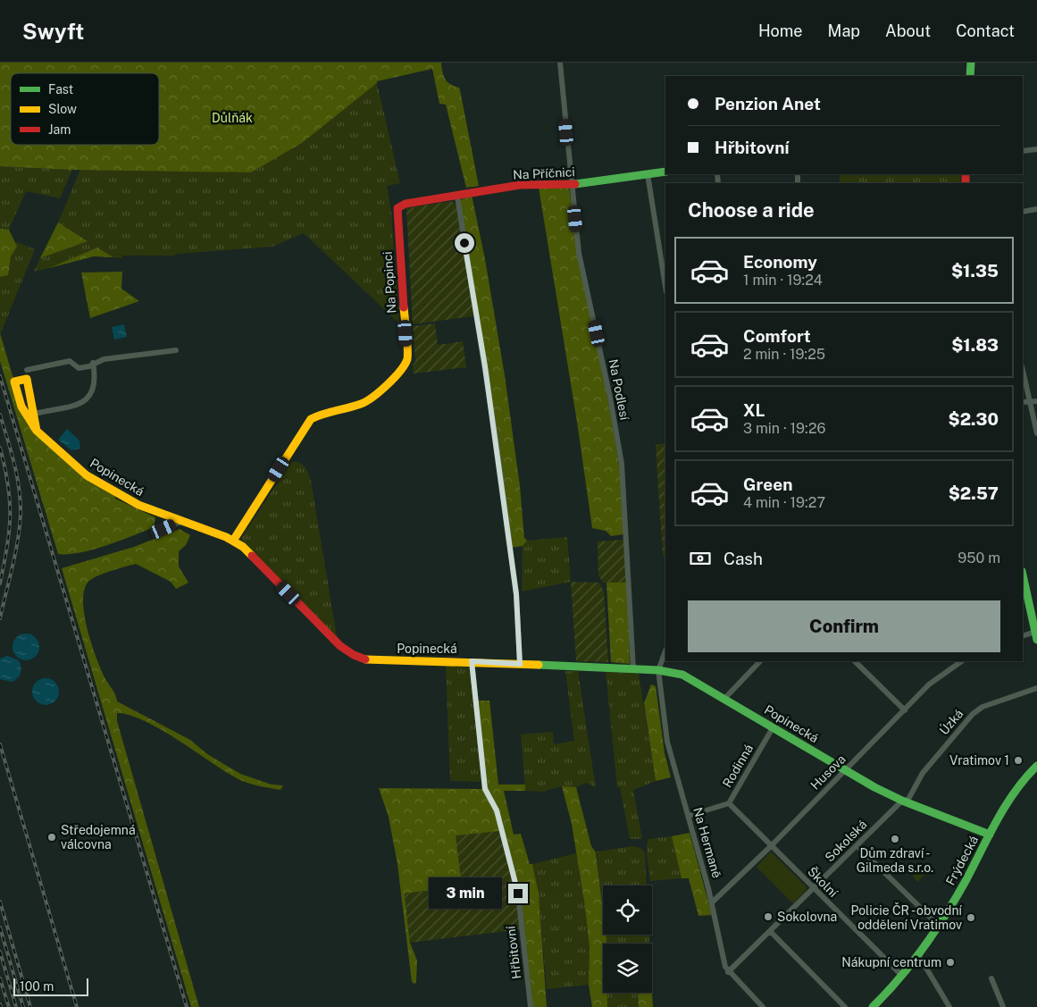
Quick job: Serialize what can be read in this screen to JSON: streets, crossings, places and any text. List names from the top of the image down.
{
  "streets": {
    "street": [
      "Na Příčnici",
      "Na Popinci",
      "Na Podlesí",
      "Popinecká",
      "Úzká",
      "Rodinná",
      "Husova",
      "Sokolská",
      "Na Hermaně",
      "Frýdecká",
      "Školní",
      "Hřbitovní"
    ]
  },
  "crossings": [
    ["Na Příčnici", "Na Popinci"],
    ["Na Příčnici", "Na Podlesí"],
    ["Na Popinci", "Popinecká"],
    ["Na Podlesí", "Popinecká"],
    ["Popinecká", "Úzká"],
    ["Popinecká", "Rodinná"],
    ["Popinecká", "Husova"],
    ["Popinecká", "Sokolská"],
    ["Popinecká", "Na Hermaně"],
    ["Popinecká", "Frýdecká"],
    ["Popinecká", "Hřbitovní"],
    ["Úzká", "Sokolská"],
    ["Rodinná", "Na Hermaně"],
    ["Rodinná", "Školní"],
    ["Husova", "Na Hermaně"],
    ["Husova", "Školní"],
    ["Sokolská", "Na Hermaně"],
    ["Sokolská", "Školní"],
    ["Frýdecká", "Školní"]
  ],
  "parks": ["Důlňák"],
  "places": [
    "Vratimov 1",
    "Středojemná válcovna",
    "Dům zdraví - Gilmeda s.r.o.",
    "Sokolovna",
    "Policie ČR - obvodní oddělení Vratimov",
    "Nákupní centrum"
  ],
  "legend": ["Fast", "Slow", "Jam"],
  "scale_bar": "100 m",
  "page": {
    "header": "Swyft",
    "nav": [
      "Home",
      "Map",
      "About",
      "Contact"
    ],
    "banner": ["Penzion Anet", "Hřbitovní"],
    "heading": "Choose a ride",
    "list": [
      {
        "name": "Economy",
        "note": "1 min · 19:24",
        "value": "$1.35"
      },
      {
        "name": "Comfort",
        "note": "2 min · 19:25",
        "value": "$1.83"
      },
      {
        "name": "XL",
        "note": "3 min · 19:26",
        "value": "$2.30"
      },
      {
        "name": "Green",
        "note": "4 min · 19:27",
        "value": "$2.57"
      }
    ],
    "pay": ["Cash", "950 m"],
    "buttons": "Confirm",
    "bubble": "3 min",
    "scale": "100 m"
  }
}
